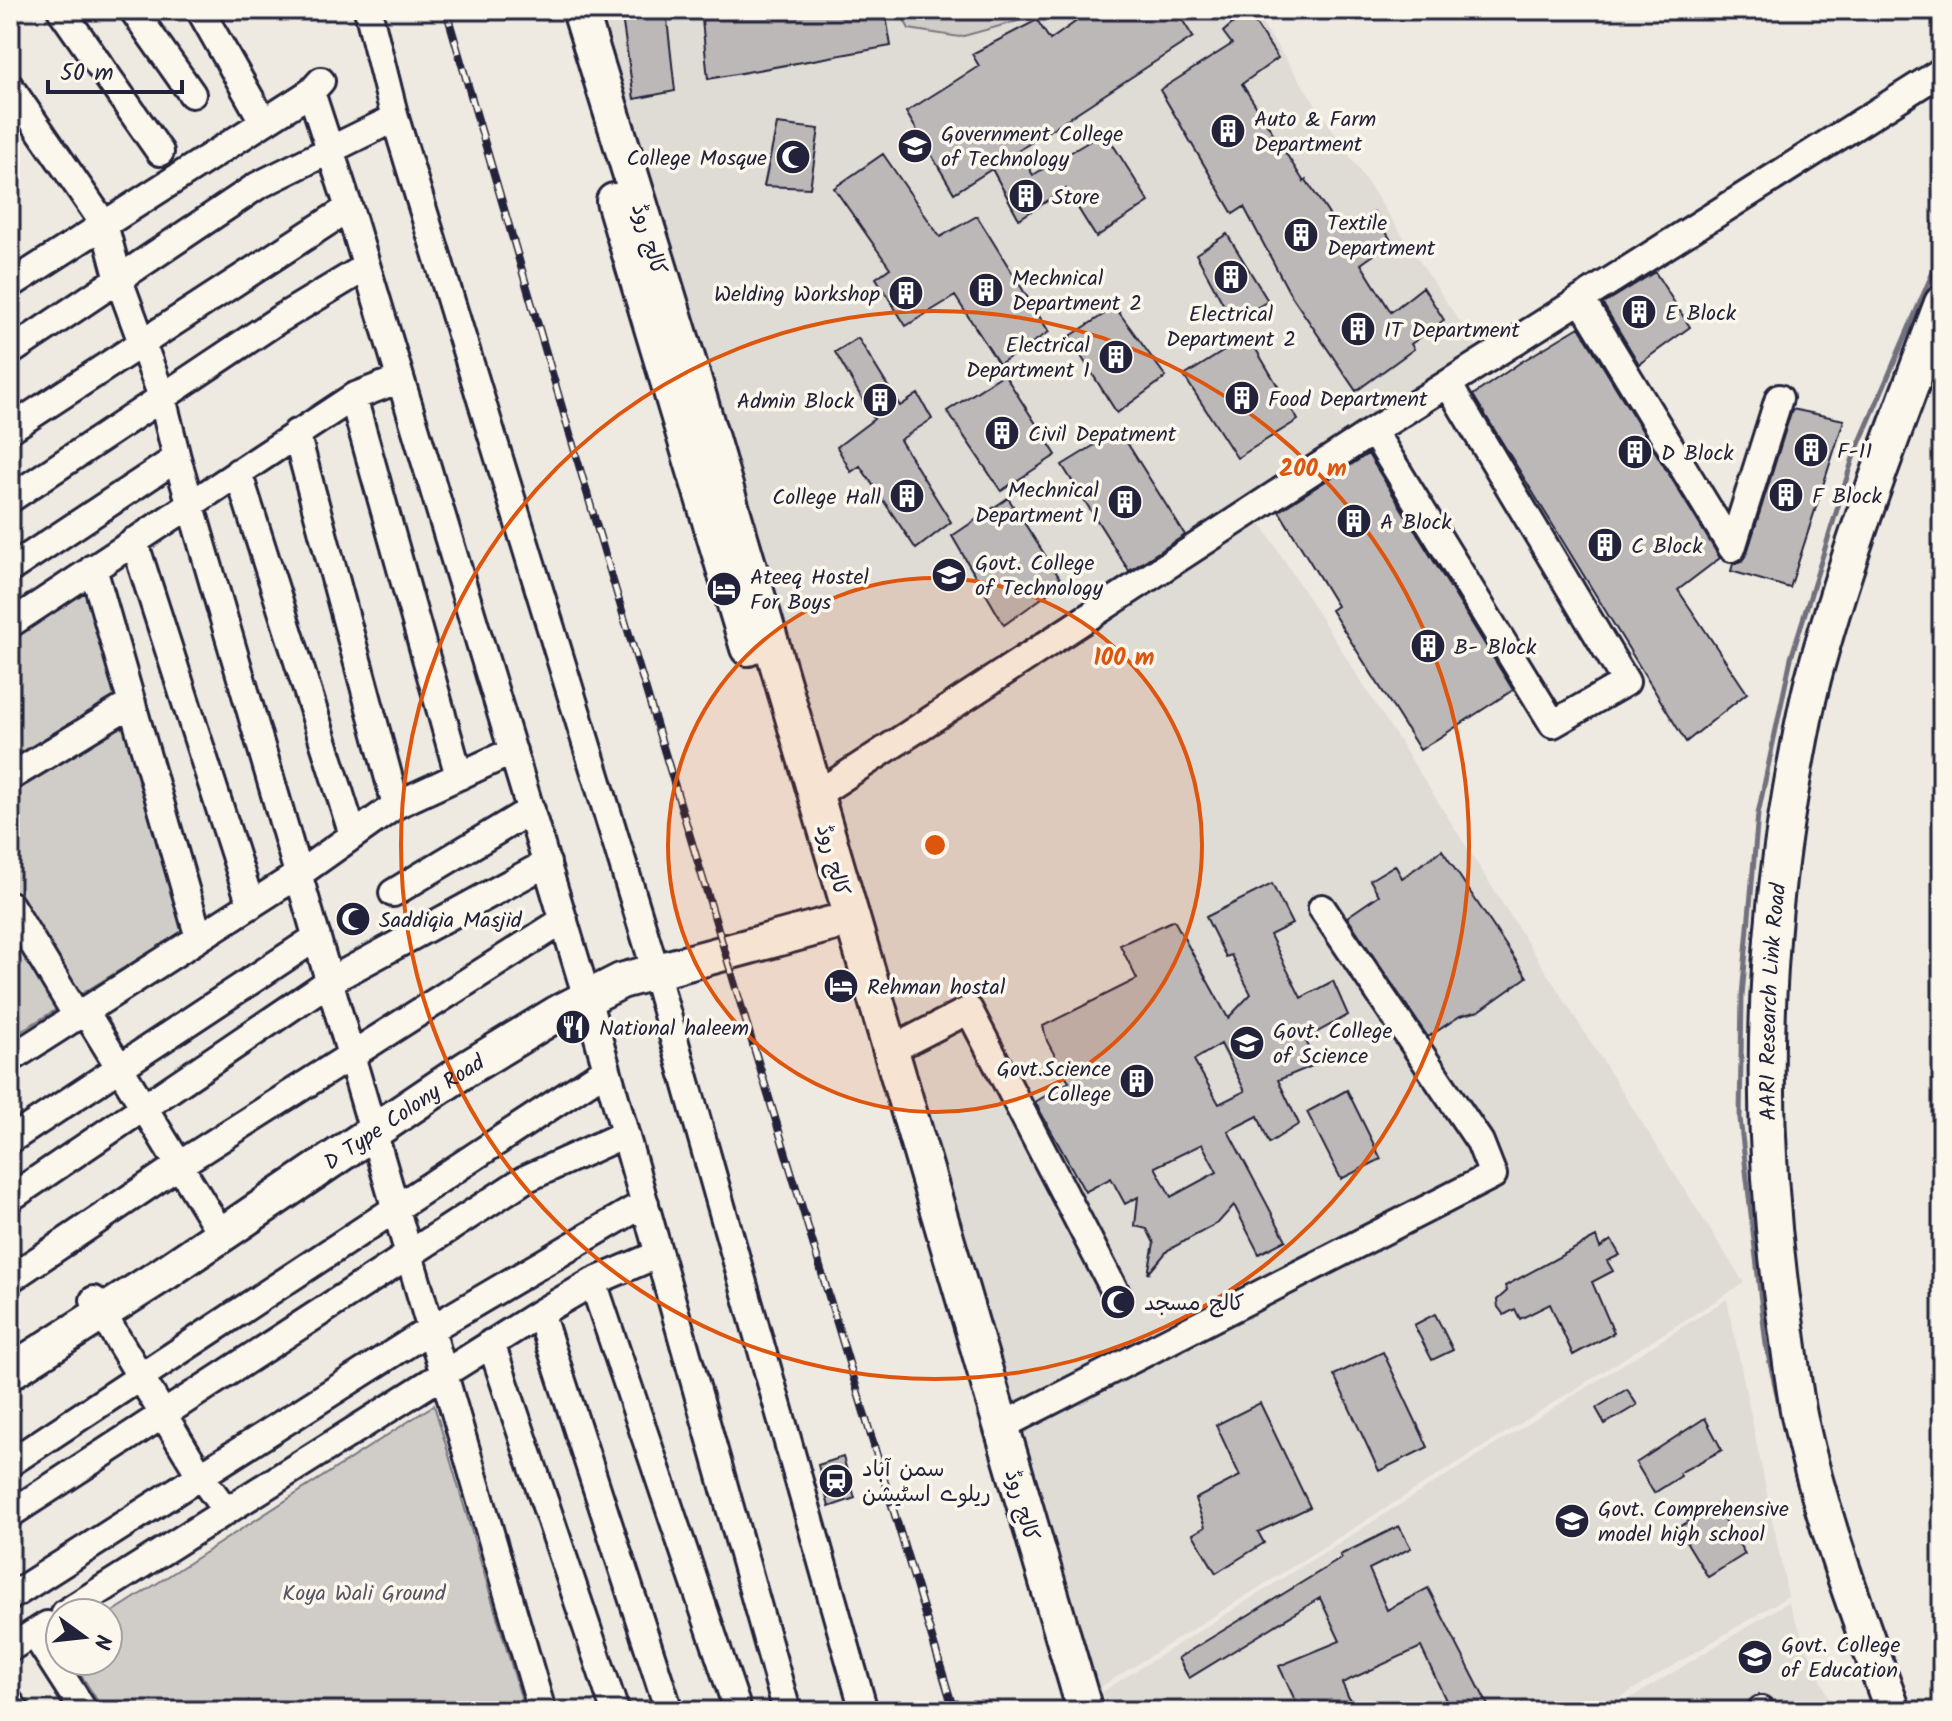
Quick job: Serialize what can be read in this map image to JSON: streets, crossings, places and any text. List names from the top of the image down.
{
  "streets": {
    "main road": ["کالج روڈ", "AARI Research Link Road", "D Type Colony Road"]
  },
  "crossings": [
    ["کالج روڈ", "D Type Colony Road"]
  ],
  "parks": ["Koya Wali Ground"],
  "places": {
    "building": [
      "Auto & Farm Department",
      "Store",
      "Textile Department",
      "Electrical Department 2",
      "Mechnical Department 2",
      "Welding Workshop",
      "E Block",
      "IT Department",
      "Electrical Department 1",
      "Food Department",
      "Admin Block",
      "Civil Depatment",
      "F-11",
      "D Block",
      "F Block",
      "College Hall",
      "Mechnical Department 1",
      "A Block",
      "C Block",
      "B- Block",
      "Govt.Science College"
    ],
    "school or university": [
      "Government College of Technology",
      "Govt. College of Technology",
      "Govt. College of Science",
      "Govt. Comprehensive model high school",
      "Govt. College of Education"
    ],
    "mosque": ["College Mosque", "Saddiqia Masjid", "کالج مسجد"],
    "hotel": ["Ateeq Hostel For Boys", "Rehman hostal"],
    "restaurant": ["National haleem"],
    "station": ["سمن آباد ریلوے اسٹیشن"]
  },
  "scale_bar": "50 m",
  "north": "right",
  "rings": ["200 m", "100 m"]
}
